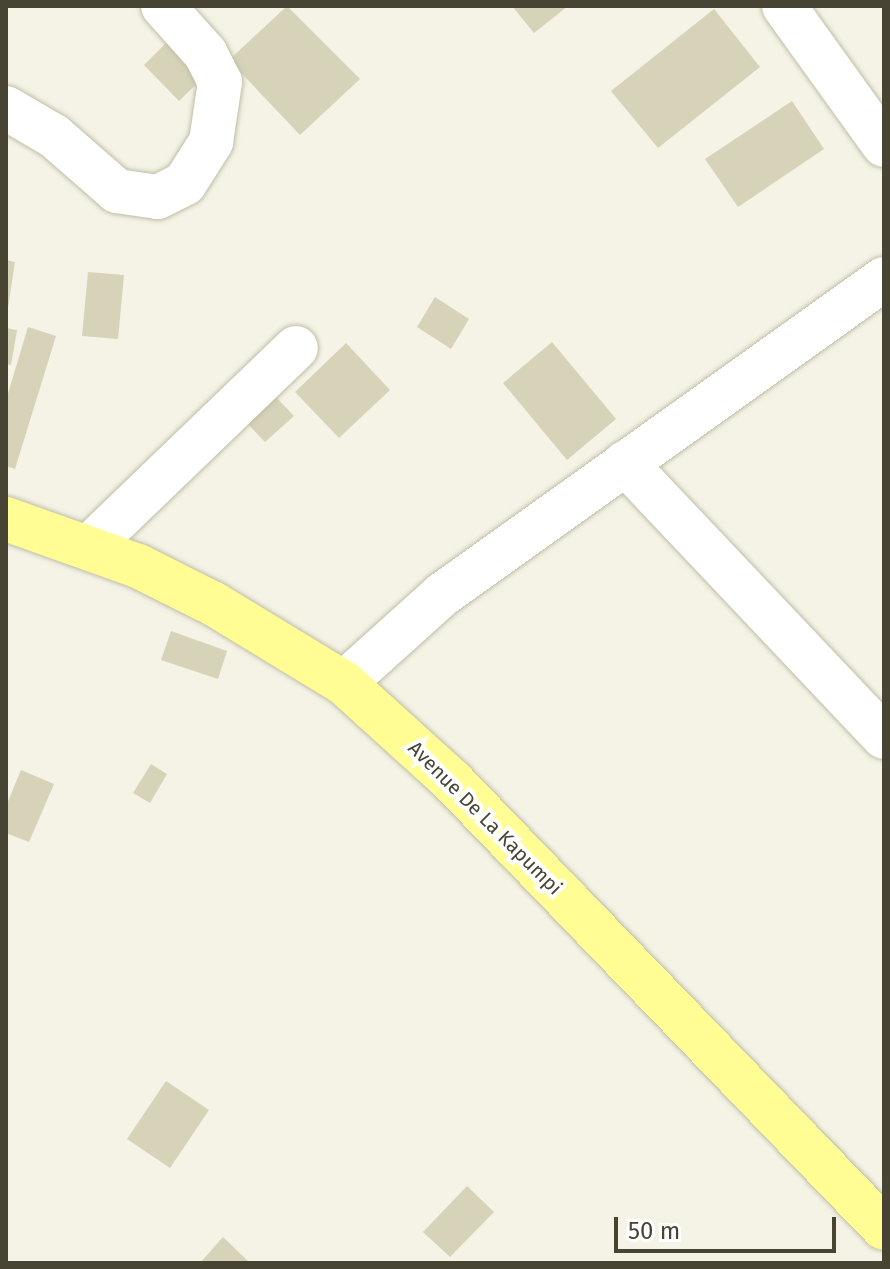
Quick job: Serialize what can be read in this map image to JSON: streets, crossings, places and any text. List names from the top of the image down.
{
  "streets": {
    "main road": ["Avenue De La Kapumpi"]
  },
  "scale_bar": "50 m"
}
